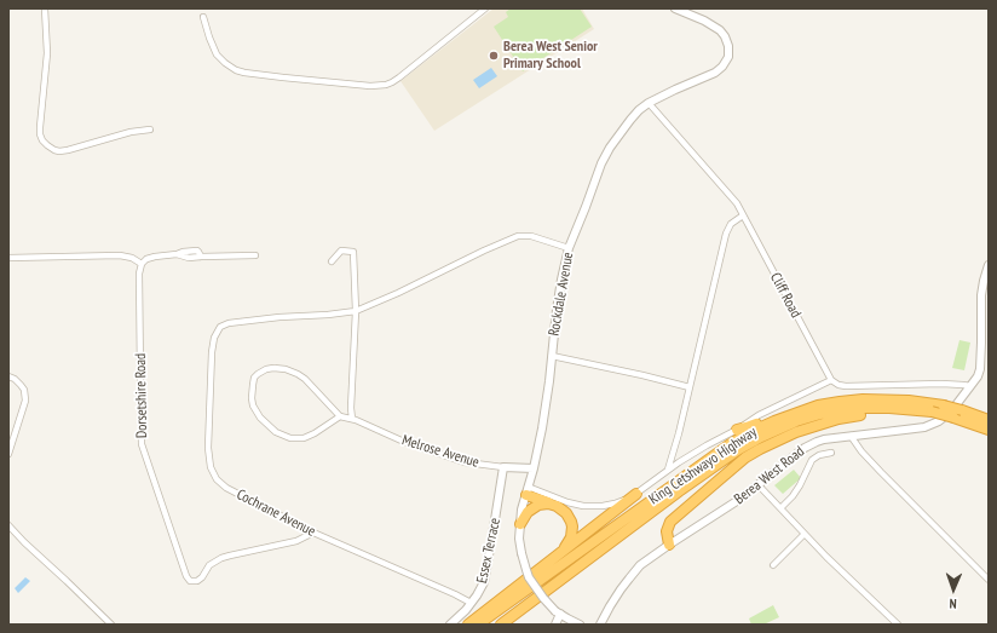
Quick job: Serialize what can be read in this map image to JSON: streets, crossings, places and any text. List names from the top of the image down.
{
  "streets": {
    "highway": ["King Cetshwayo Highway"],
    "street": [
      "Rockdale Avenue",
      "Cliff Road",
      "Dorsetshire Road",
      "Melrose Avenue",
      "Berea West Road",
      "Cochrane Avenue",
      "Essex Terrace"
    ]
  },
  "crossings": [
    ["Rockdale Avenue", "Cliff Road"],
    ["Rockdale Avenue", "Melrose Avenue"],
    ["Dorsetshire Road", "Cochrane Avenue"],
    ["Melrose Avenue", "Essex Terrace"],
    ["Cochrane Avenue", "Essex Terrace"]
  ],
  "places": ["Berea West Senior Primary School"],
  "north": "bottom"
}
